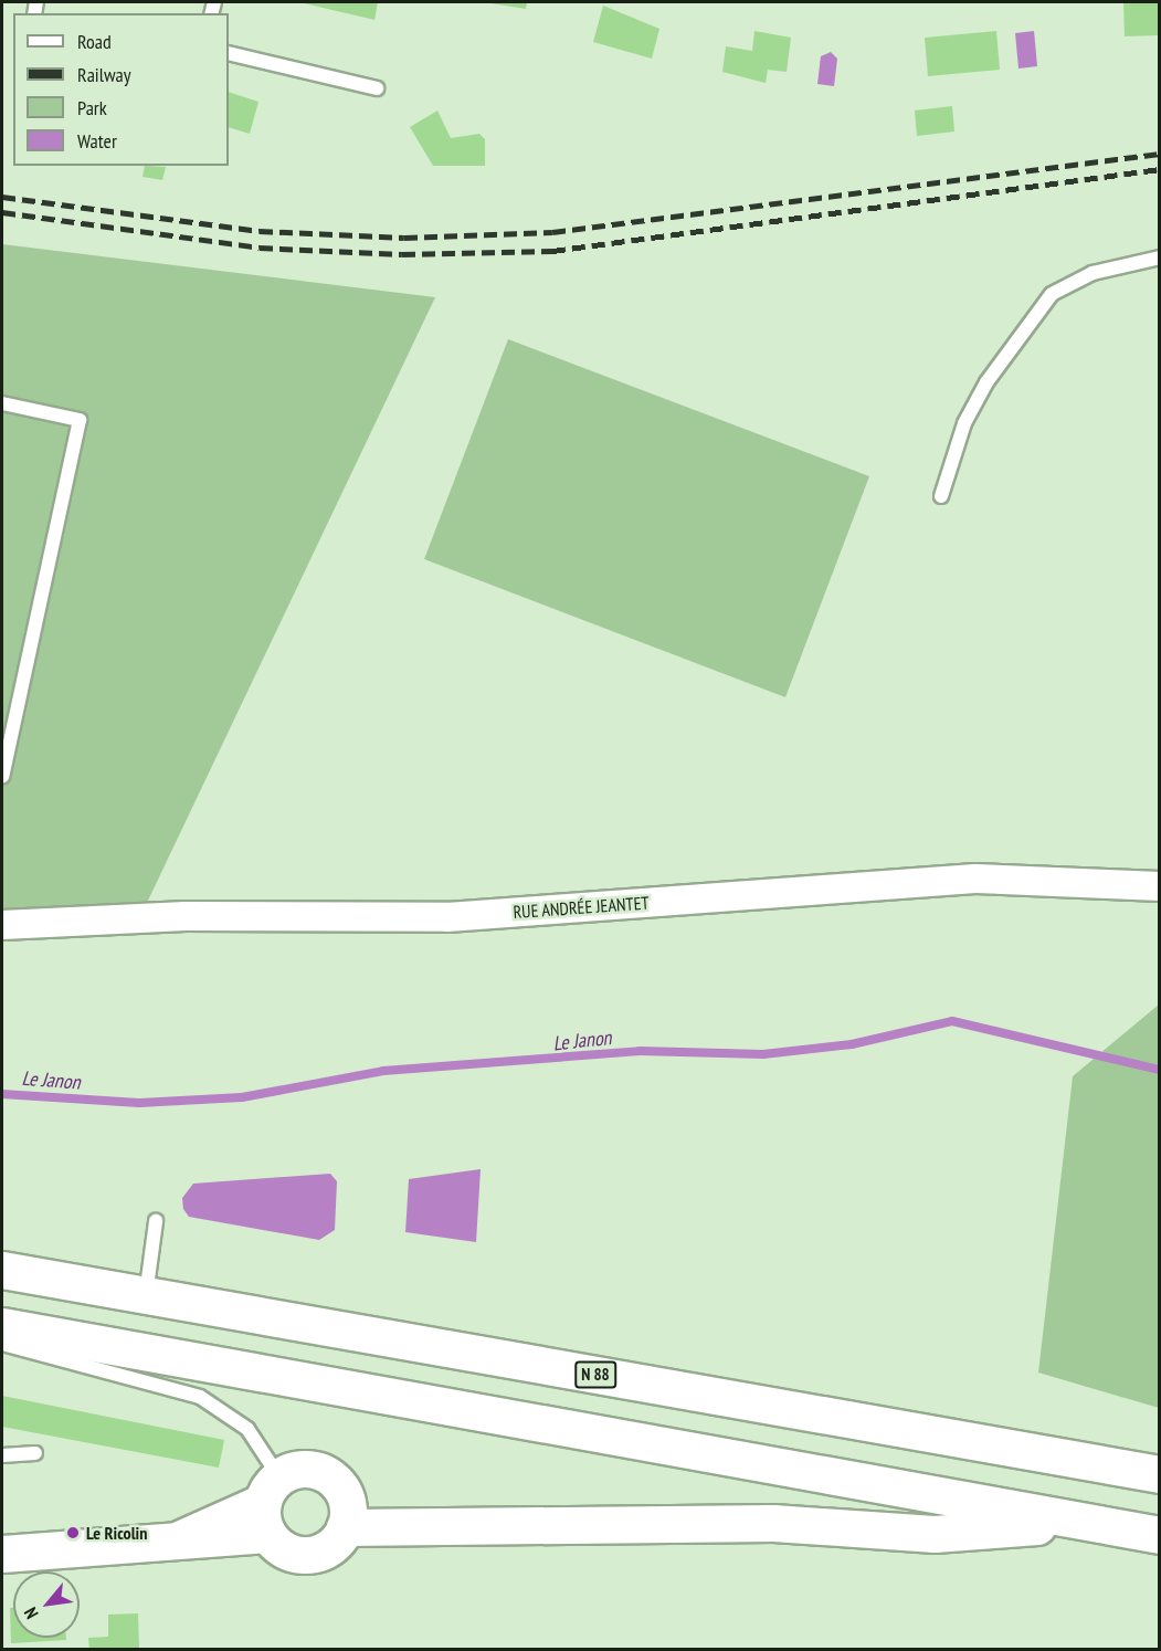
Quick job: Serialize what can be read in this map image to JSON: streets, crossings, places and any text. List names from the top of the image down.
{
  "streets": {
    "main road": ["N 88"],
    "street": ["RUE ANDRÉE JEANTET"]
  },
  "water": ["Le Janon"],
  "places": ["Le Ricolin"],
  "legend": [
    "Road",
    "Railway",
    "Park",
    "Water"
  ],
  "north": "bottom left"
}
